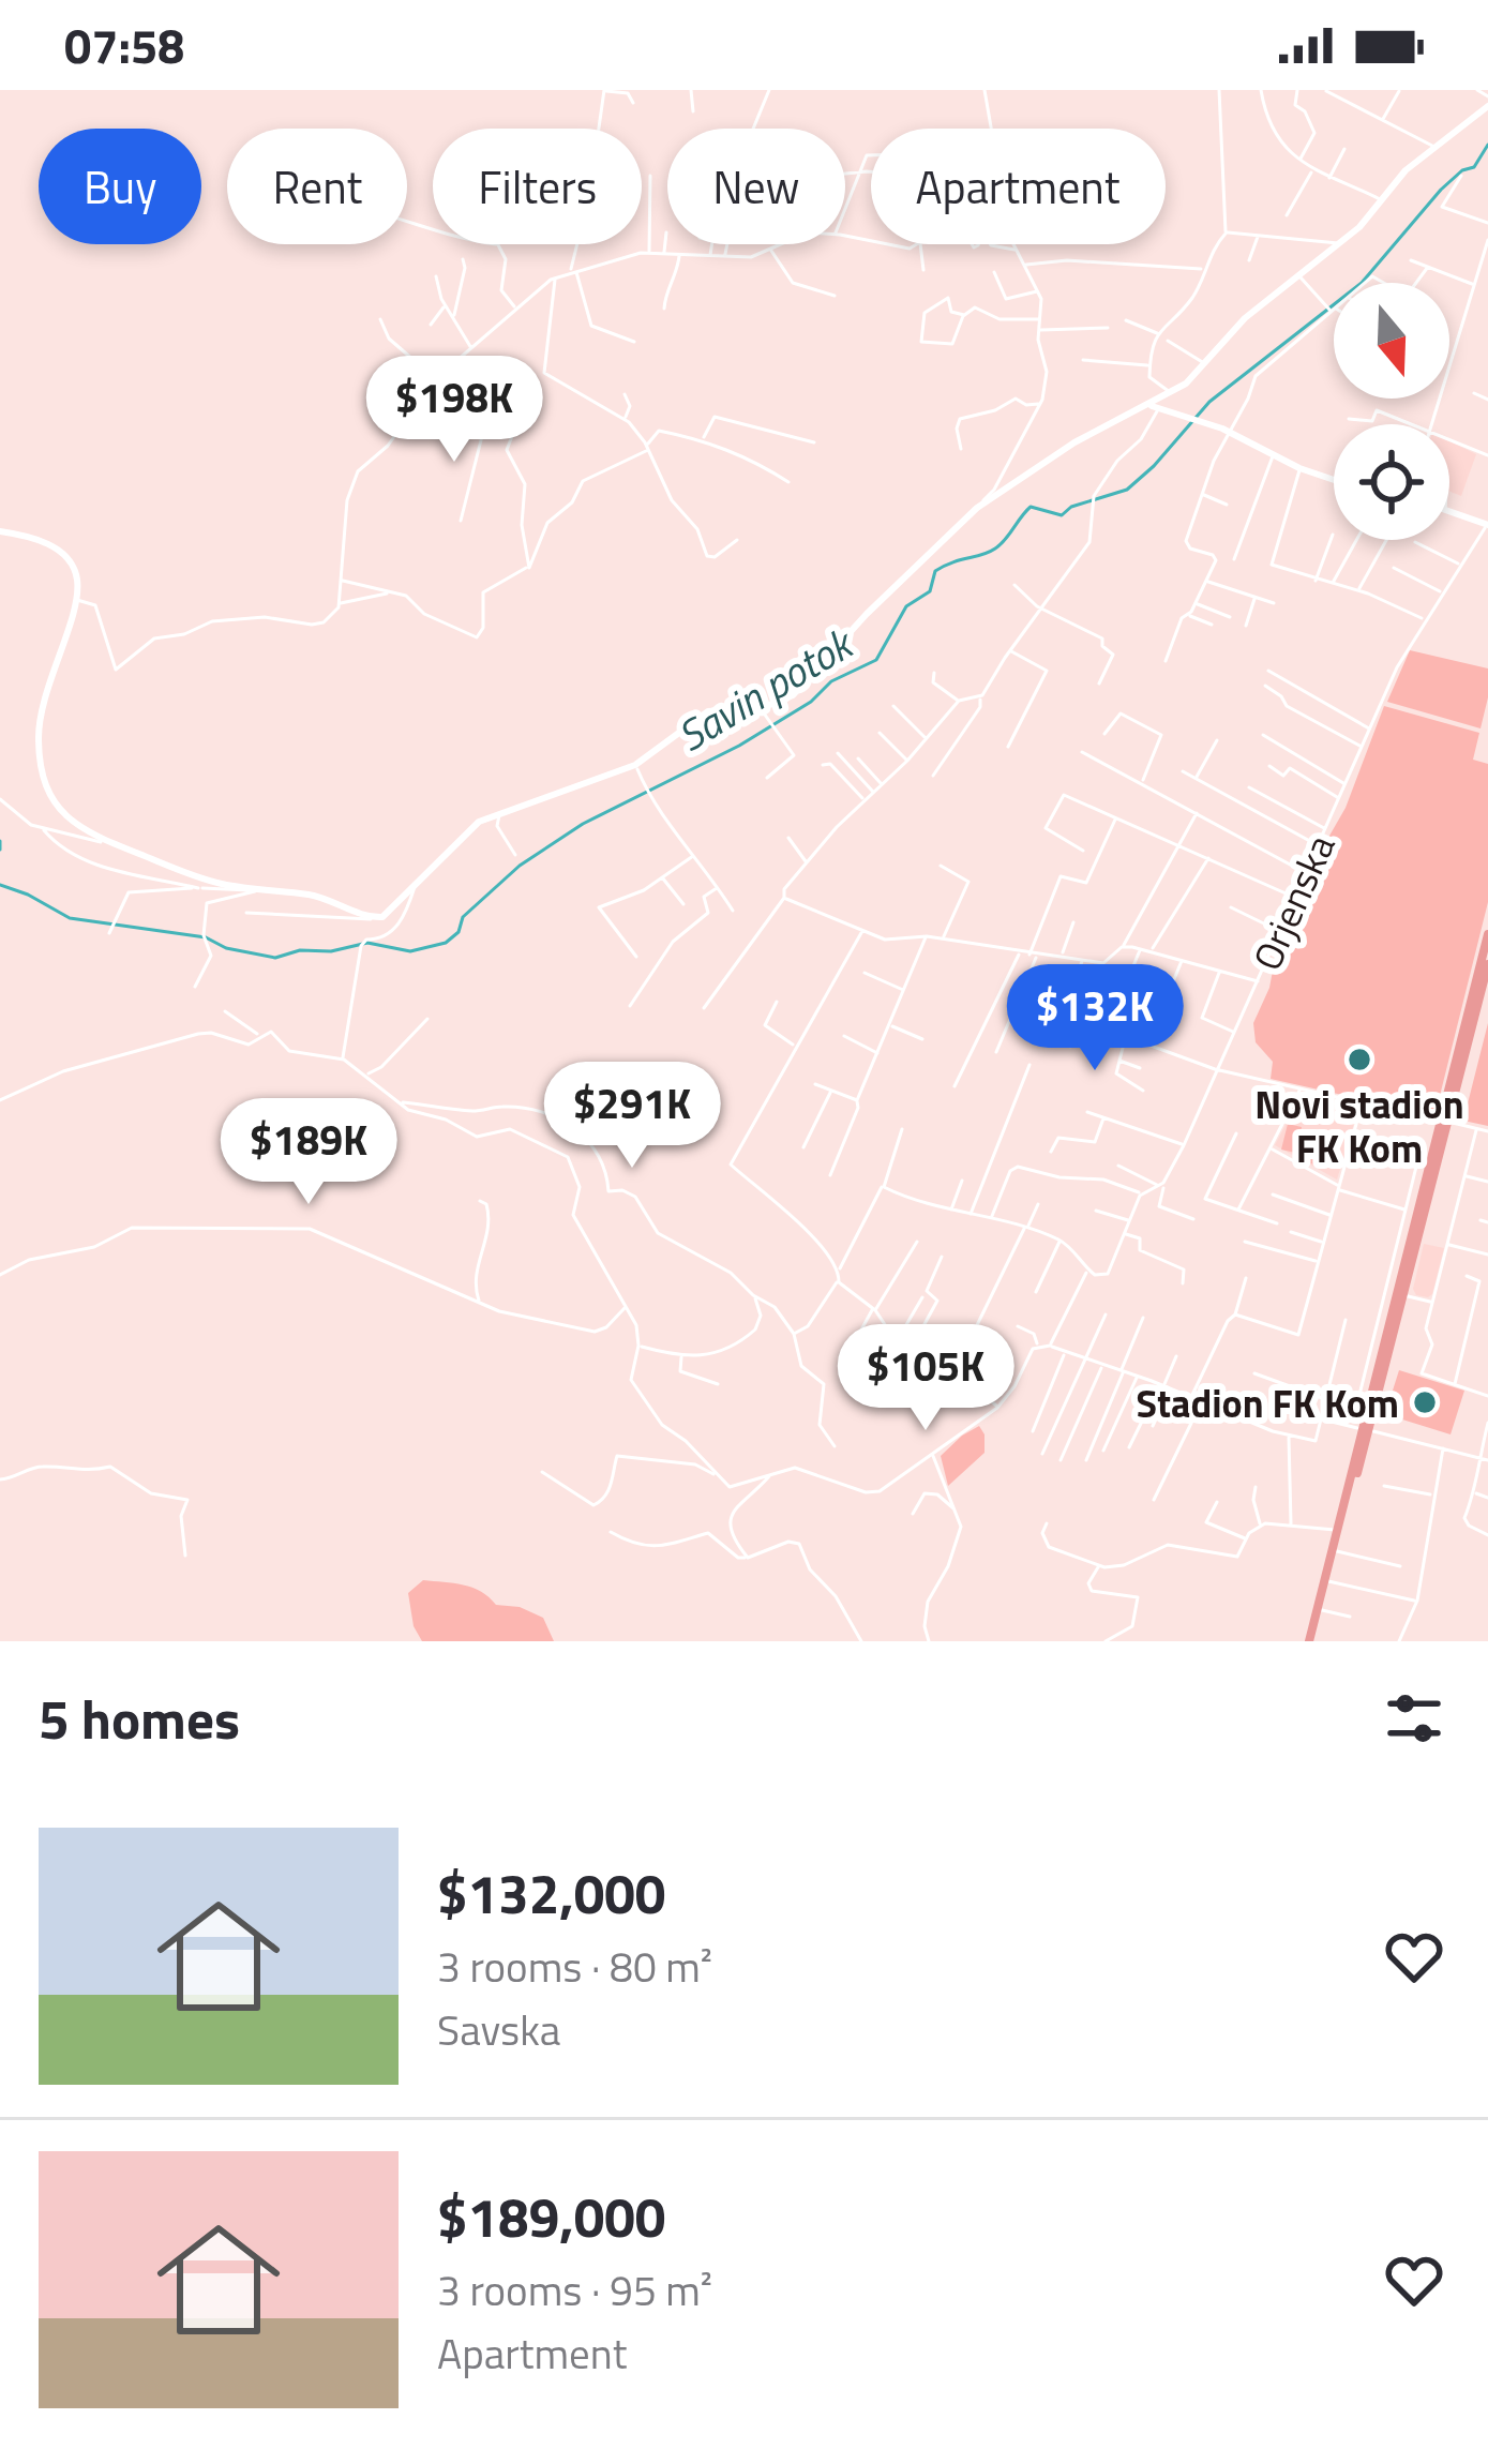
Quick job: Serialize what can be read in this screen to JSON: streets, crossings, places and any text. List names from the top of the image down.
{
  "streets": {
    "street": ["Orjenska"]
  },
  "water": ["Savin potok"],
  "places": ["Novi stadion FK Kom", "Stadion FK Kom"],
  "north": "bottom",
  "page": {
    "status": "07:58",
    "chip": [
      "Buy",
      "Rent",
      "Filters",
      "New",
      "Apartment"
    ],
    "price": [
      "$198K",
      "$132K",
      "$291K",
      "$189K",
      "$105K"
    ],
    "heading": "5 homes",
    "list": [
      {
        "name": "$132,000",
        "note": "3 rooms · 80 m² · Savska"
      },
      {
        "name": "$189,000",
        "note": "3 rooms · 95 m² · Apartment"
      }
    ]
  }
}
